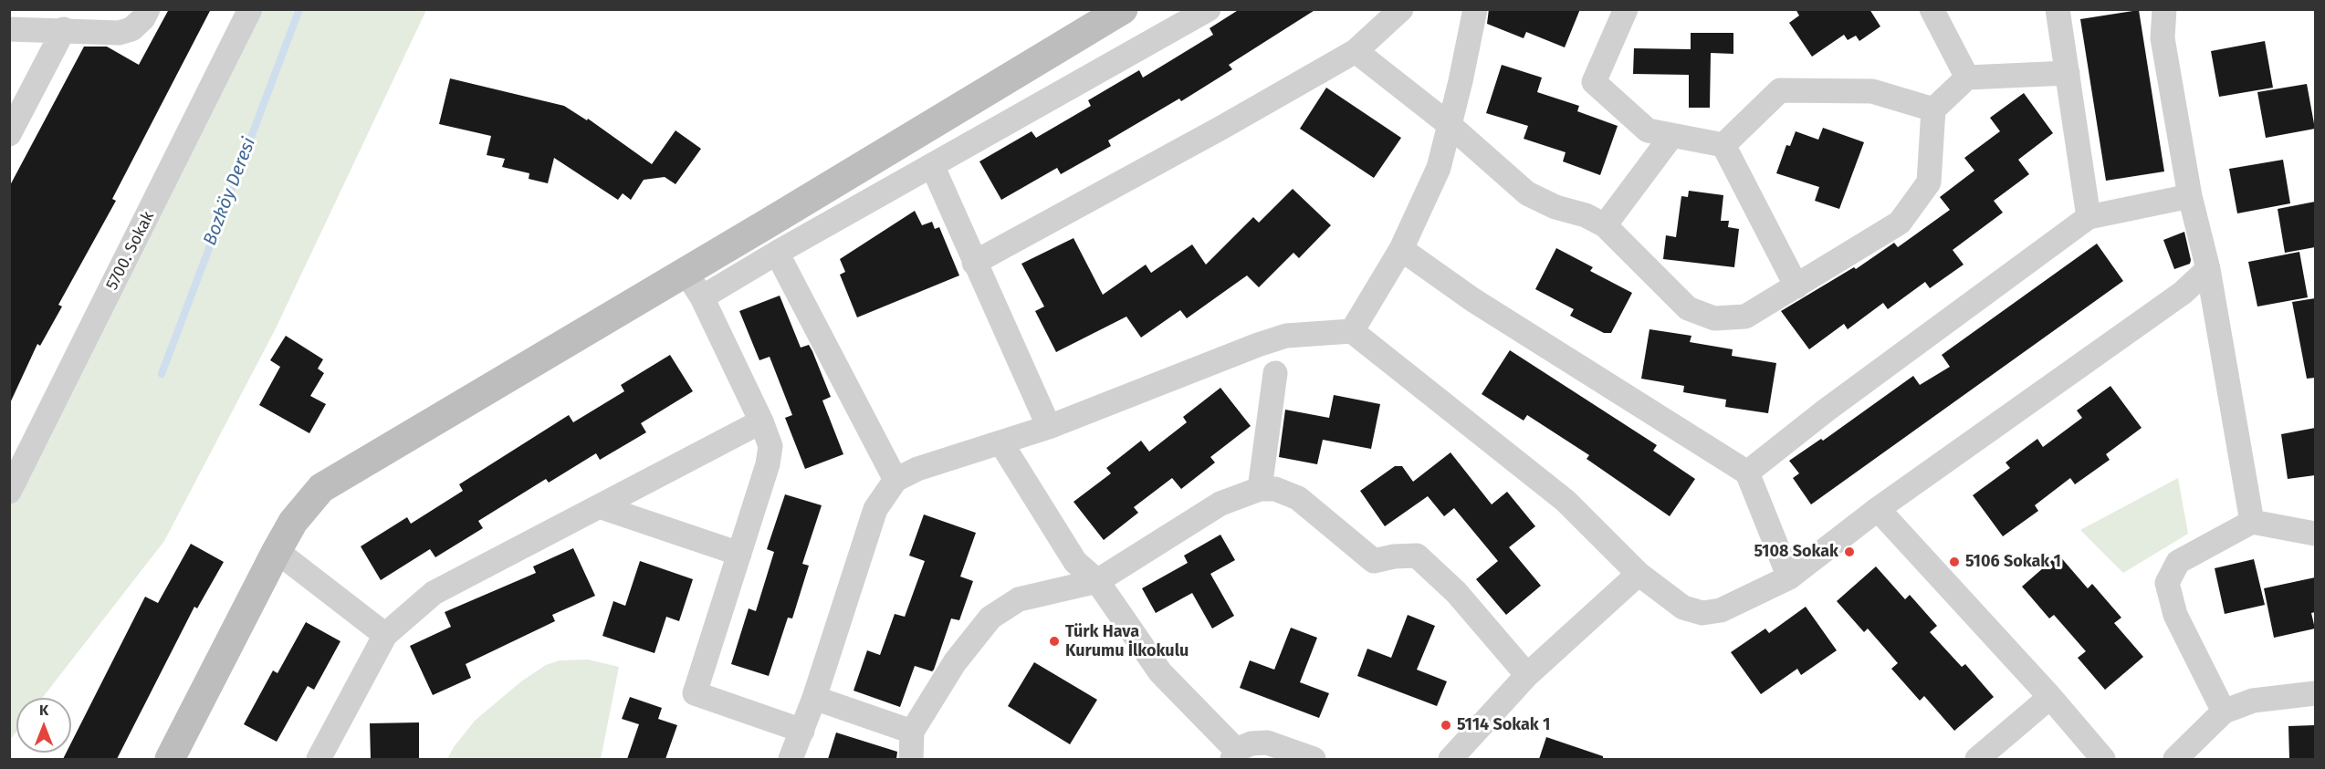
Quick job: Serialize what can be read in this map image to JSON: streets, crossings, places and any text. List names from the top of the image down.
{
  "streets": {
    "street": ["5700. Sokak"]
  },
  "water": ["Bozköy Deresi"],
  "places": [
    "5108 Sokak",
    "5106 Sokak 1",
    "Türk Hava Kurumu İlkokulu",
    "5114 Sokak 1"
  ],
  "north": "top"
}
